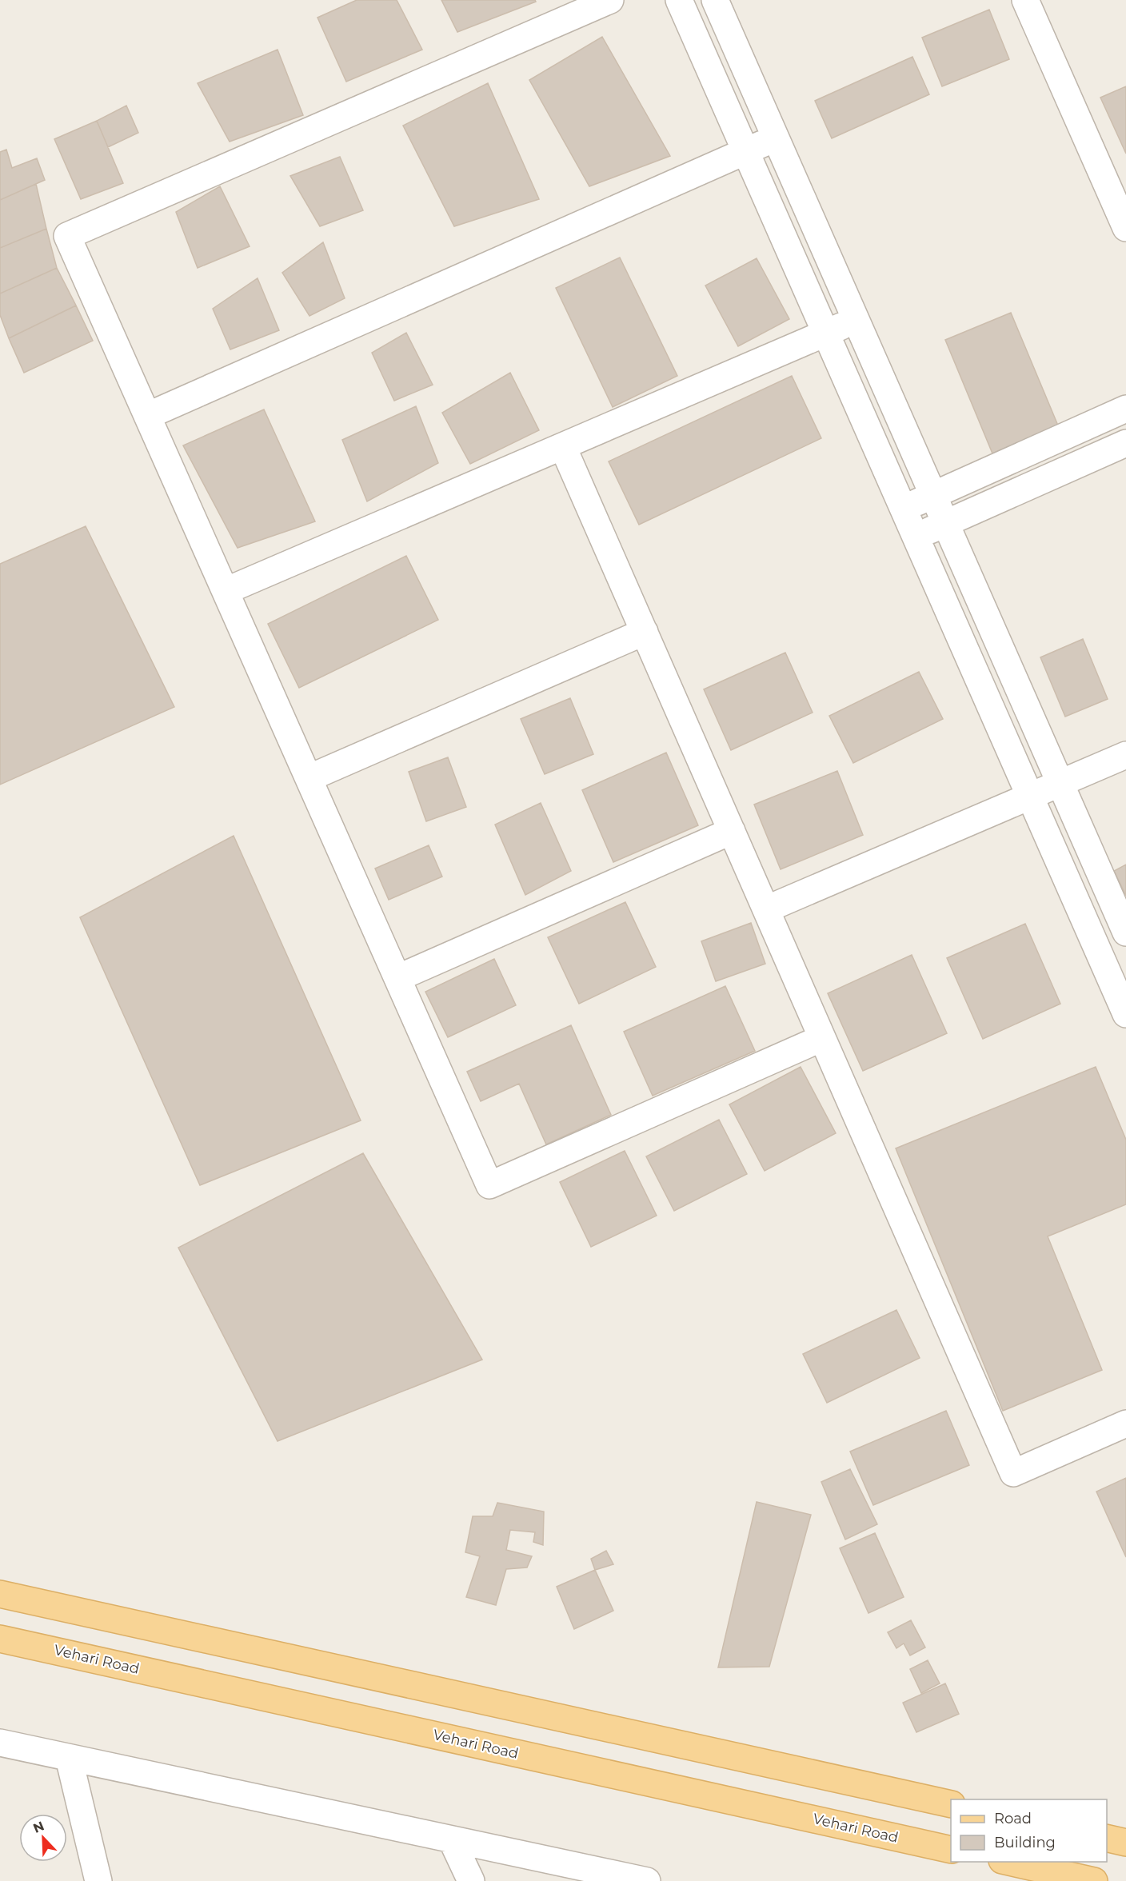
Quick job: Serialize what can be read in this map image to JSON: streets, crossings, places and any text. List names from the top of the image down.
{
  "streets": {
    "main road": ["Vehari Road"]
  },
  "legend": ["Road", "Building"],
  "north": "top left"
}
